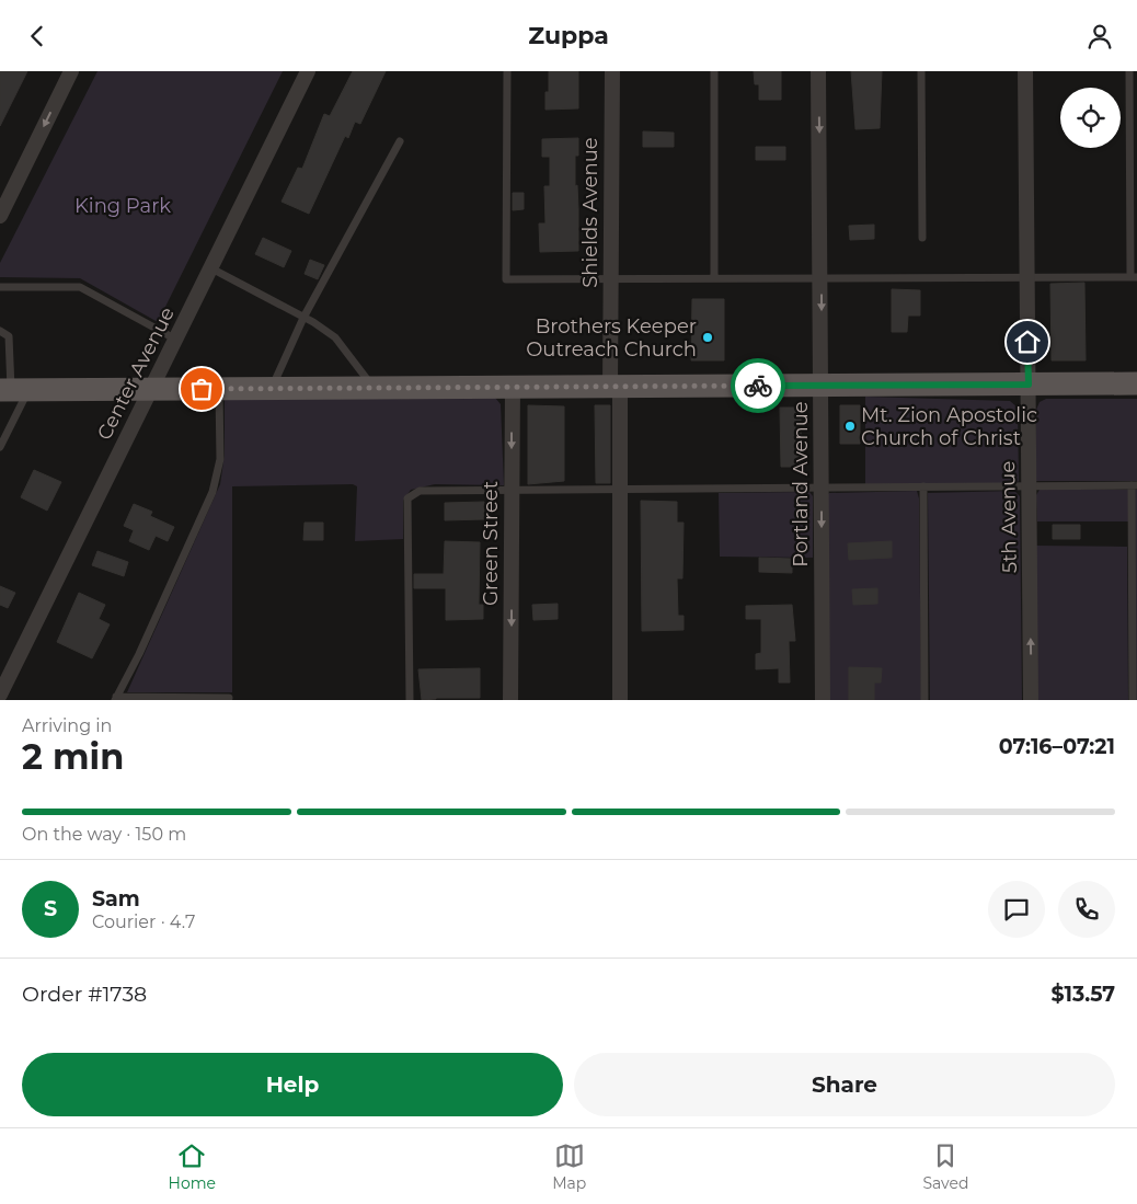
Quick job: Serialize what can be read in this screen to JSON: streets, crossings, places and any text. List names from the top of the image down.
{
  "streets": {
    "street": [
      "Shields Avenue",
      "Center Avenue",
      "Portland Avenue",
      "5th Avenue",
      "Green Street"
    ]
  },
  "one_way": ["Portland Avenue", "Green Street"],
  "parks": ["King Park"],
  "places": ["Brothers Keeper Outreach Church", "Mt. Zion Apostolic Church of Christ"],
  "page": {
    "header": "Zuppa",
    "heading": ["2 min", "Arriving in", "07:16–07:21"],
    "panel": [
      "Sam",
      "Courier · 4.7",
      "Order #1738",
      "$13.57"
    ],
    "bar": "On the way · 150 m",
    "round": "S",
    "buttons": ["Help", "Share"],
    "tabs": ["Home", "Map", "Saved"]
  }
}
